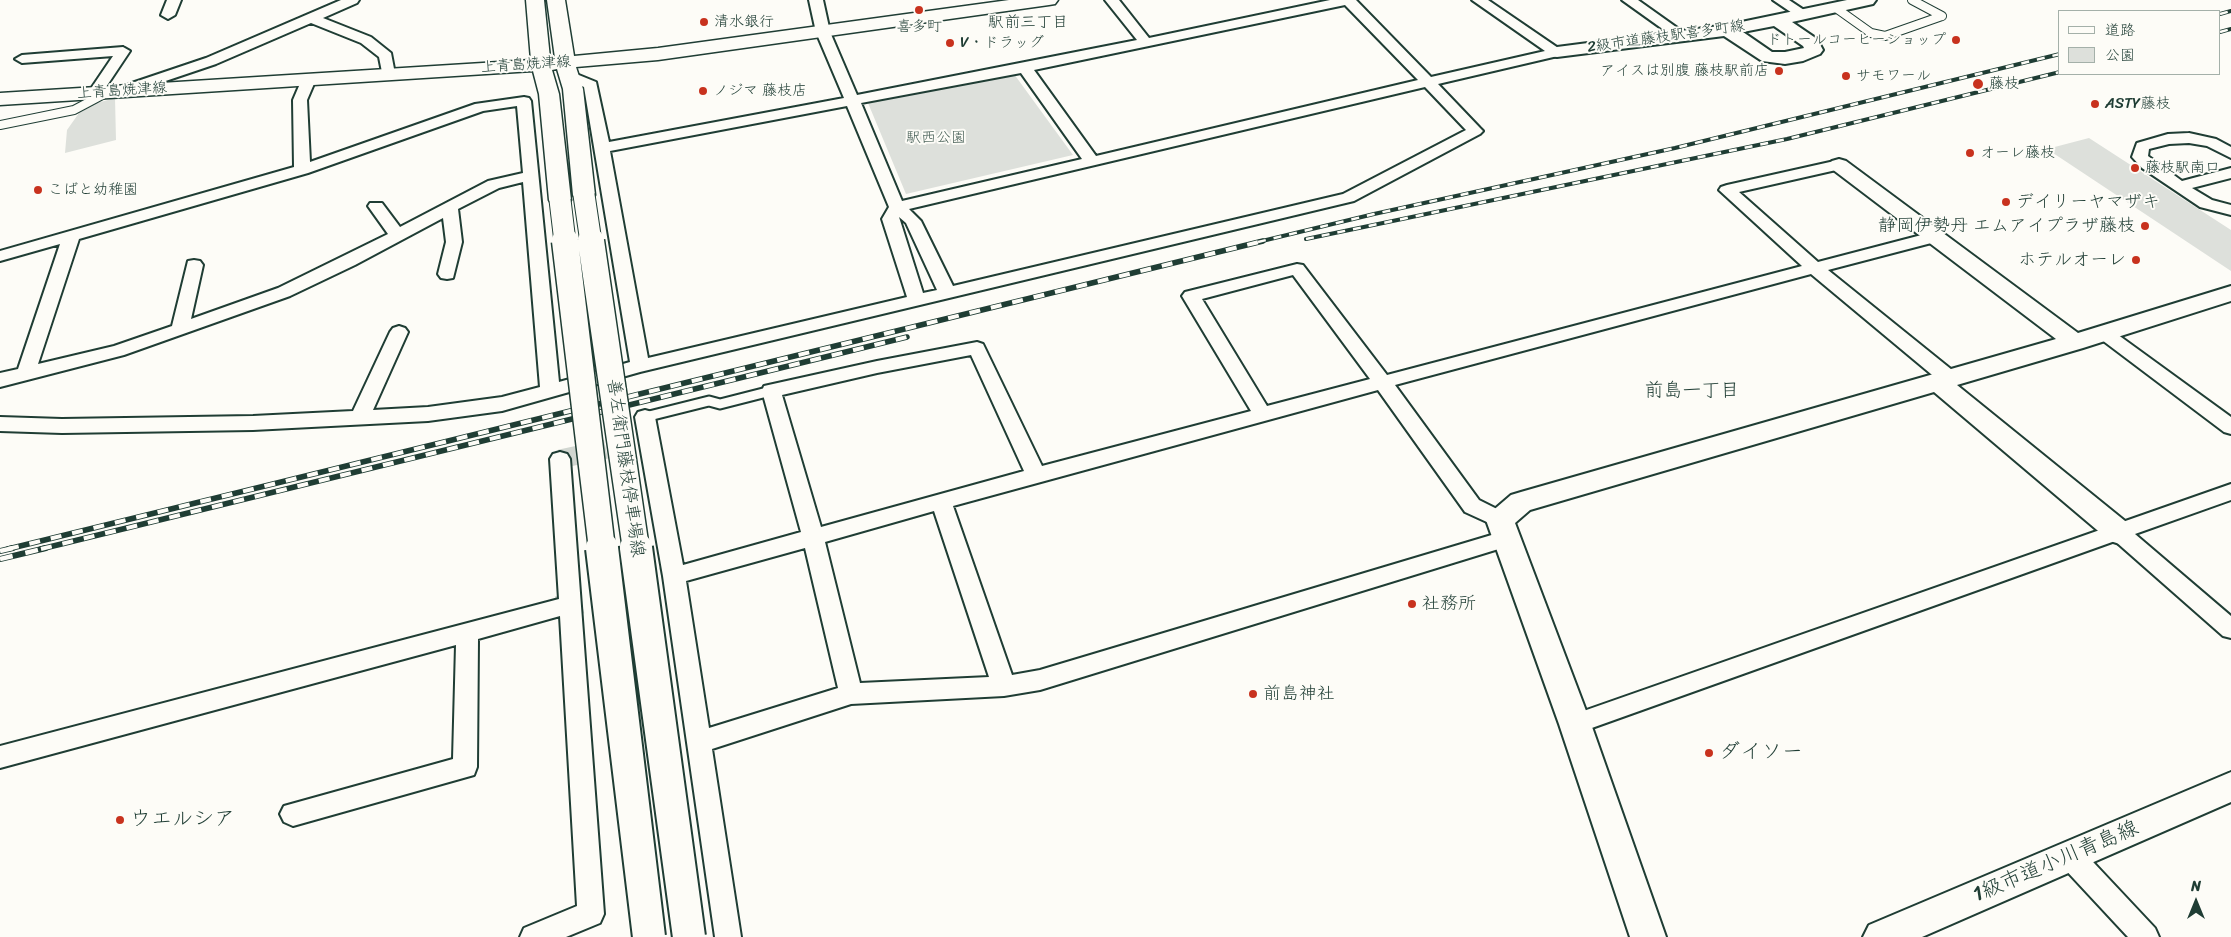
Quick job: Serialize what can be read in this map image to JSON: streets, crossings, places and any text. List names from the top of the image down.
{
  "streets": {
    "main road": ["上青島焼津線", "善左衛門藤枝停車場線"],
    "street": ["2級市道藤枝駅喜多町線", "1級市道小川青島線"]
  },
  "crossings": [
    ["上青島焼津線", "善左衛門藤枝停車場線"]
  ],
  "districts": ["駅前三丁目", "前島一丁目"],
  "parks": ["駅西公園"],
  "places": [
    "喜多町",
    "清水銀行",
    "ドトールコーヒーショップ",
    "V・ドラッグ",
    "アイスは別腹 藤枝駅前店",
    "サモワール",
    "藤枝",
    "ノジマ 藤枝店",
    "ASTY藤枝",
    "オーレ藤枝",
    "藤枝駅南口",
    "こばと幼稚園",
    "デイリーヤマザキ",
    "静岡伊勢丹 エムアイプラザ藤枝",
    "ホテルオーレ",
    "社務所",
    "前島神社",
    "ダイソー",
    "ウエルシア"
  ],
  "legend": ["道路", "公園"],
  "north": "top"
}
